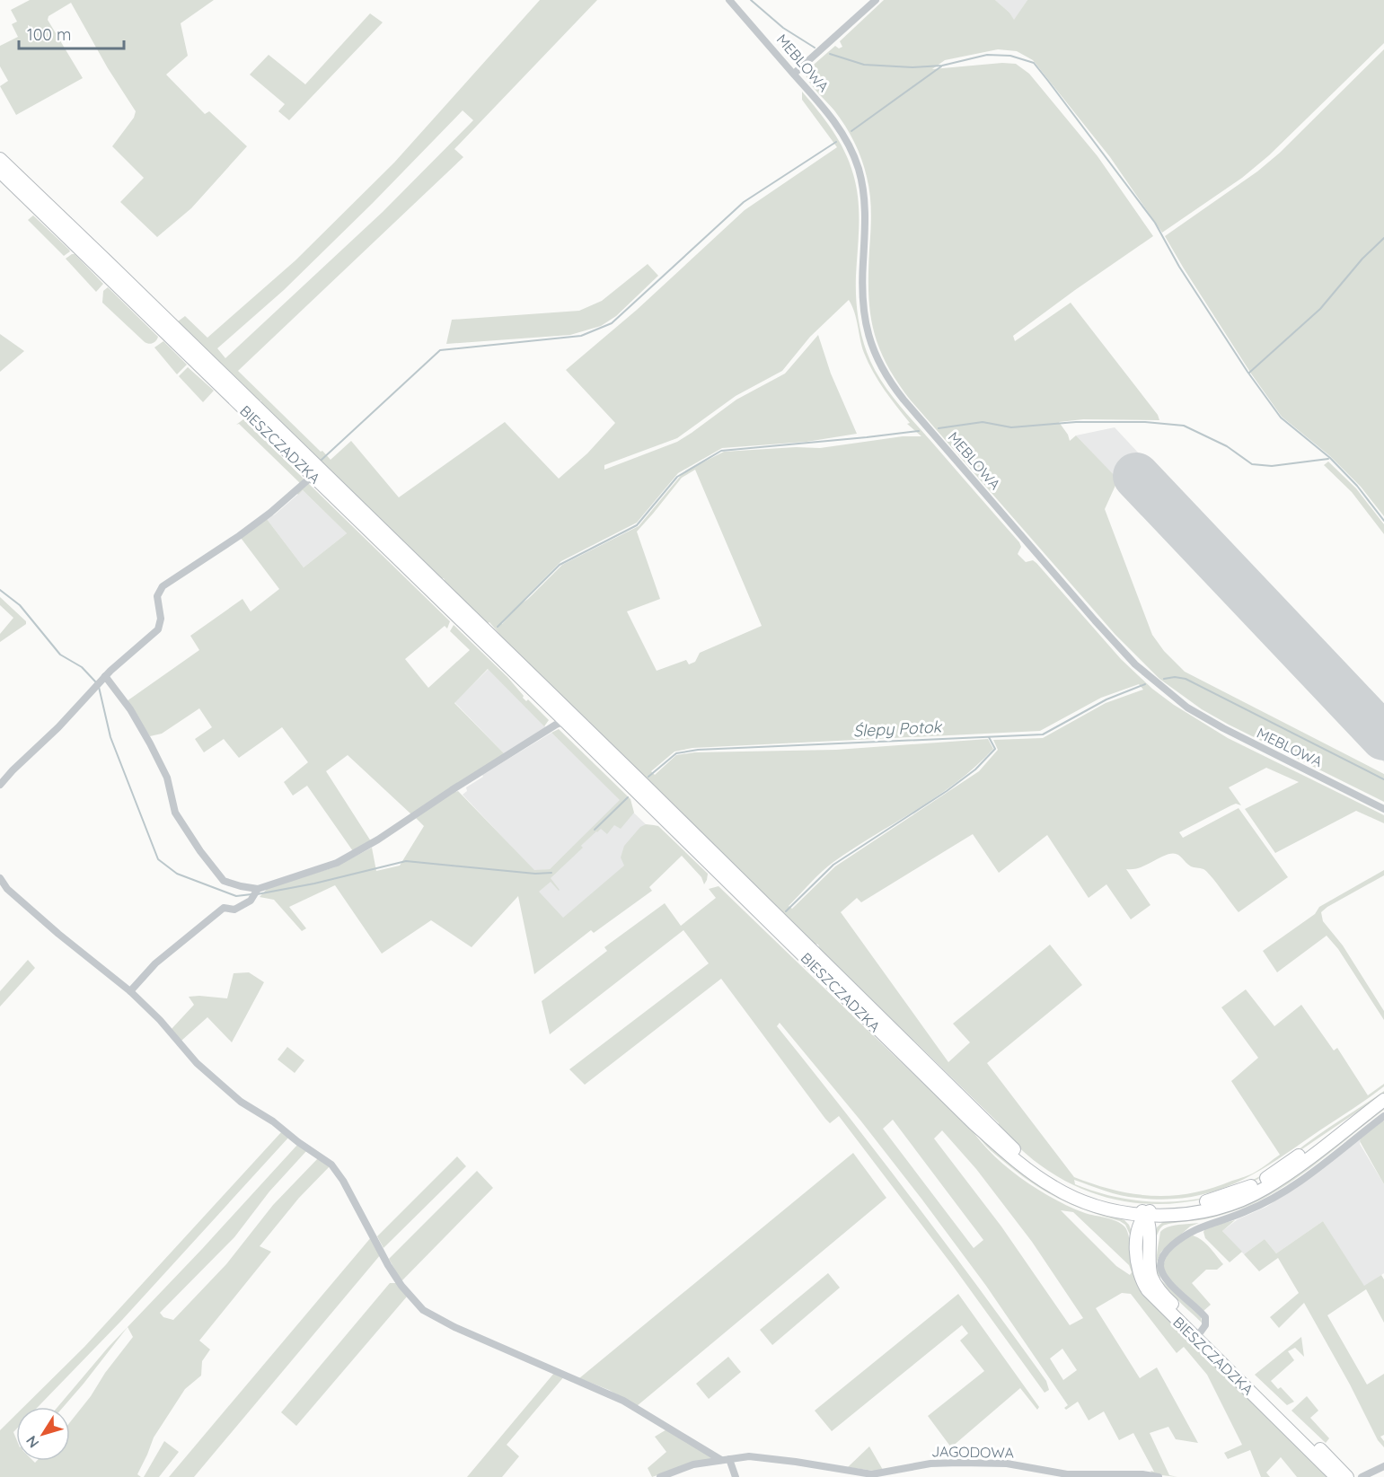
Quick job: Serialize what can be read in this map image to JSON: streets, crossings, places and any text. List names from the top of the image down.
{
  "streets": {
    "main road": ["BIESZCZADZKA"],
    "street": ["MEBLOWA", "JAGODOWA"]
  },
  "water": ["Ślepy Potok"],
  "scale_bar": "100 m",
  "north": "bottom left"
}
